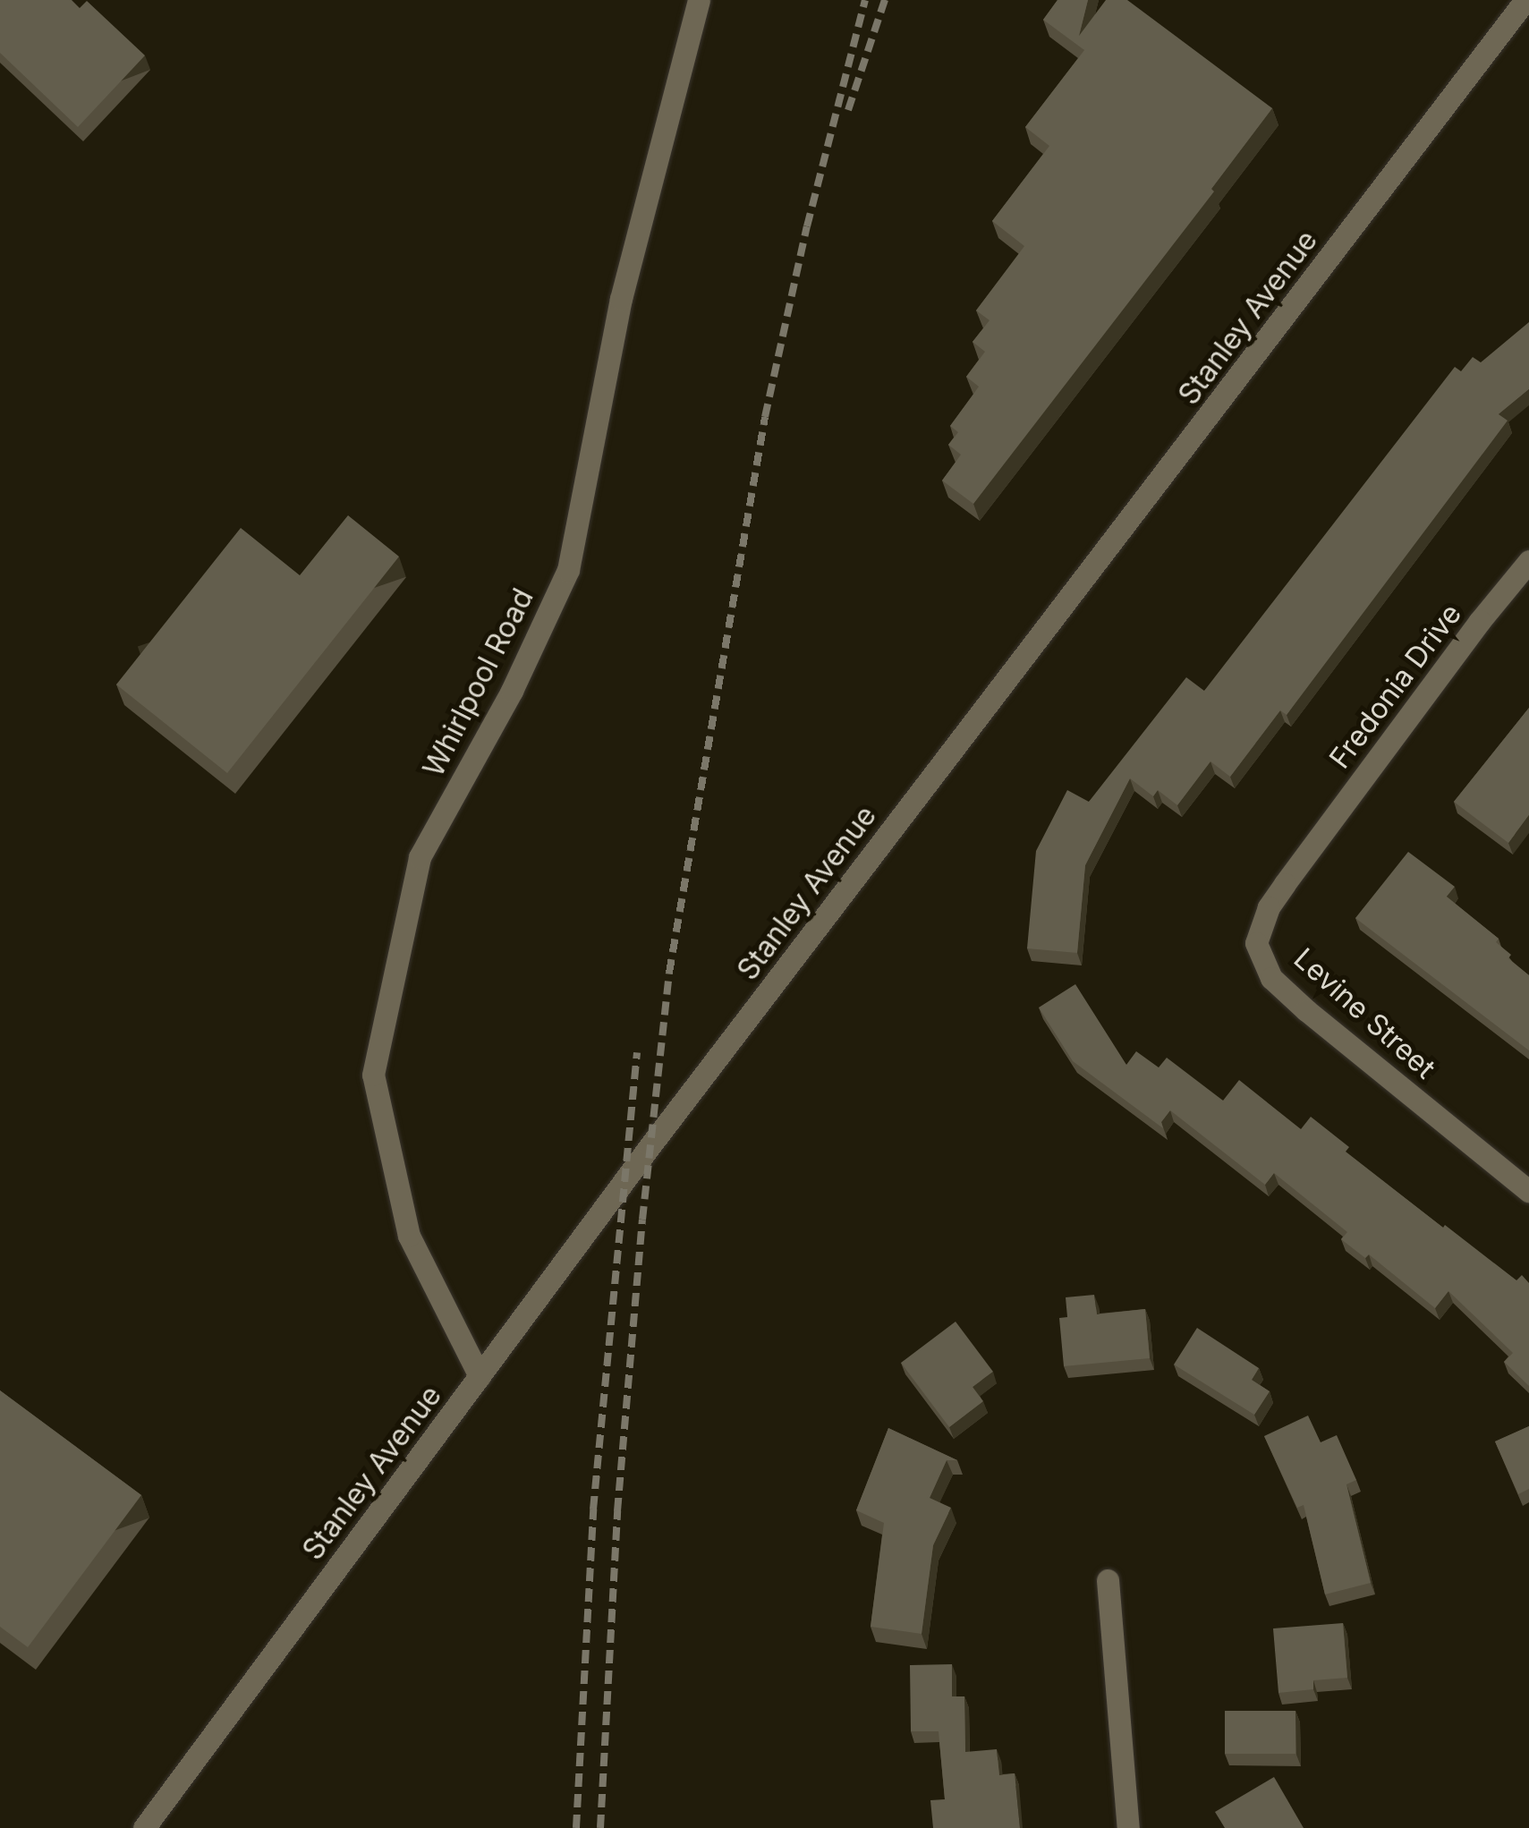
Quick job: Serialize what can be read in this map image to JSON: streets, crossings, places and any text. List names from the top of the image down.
{
  "streets": {
    "street": [
      "Stanley Avenue",
      "Whirlpool Road",
      "Fredonia Drive",
      "Levine Street"
    ]
  },
  "crossings": [
    ["Stanley Avenue", "Whirlpool Road"],
    ["Fredonia Drive", "Levine Street"]
  ]
}
